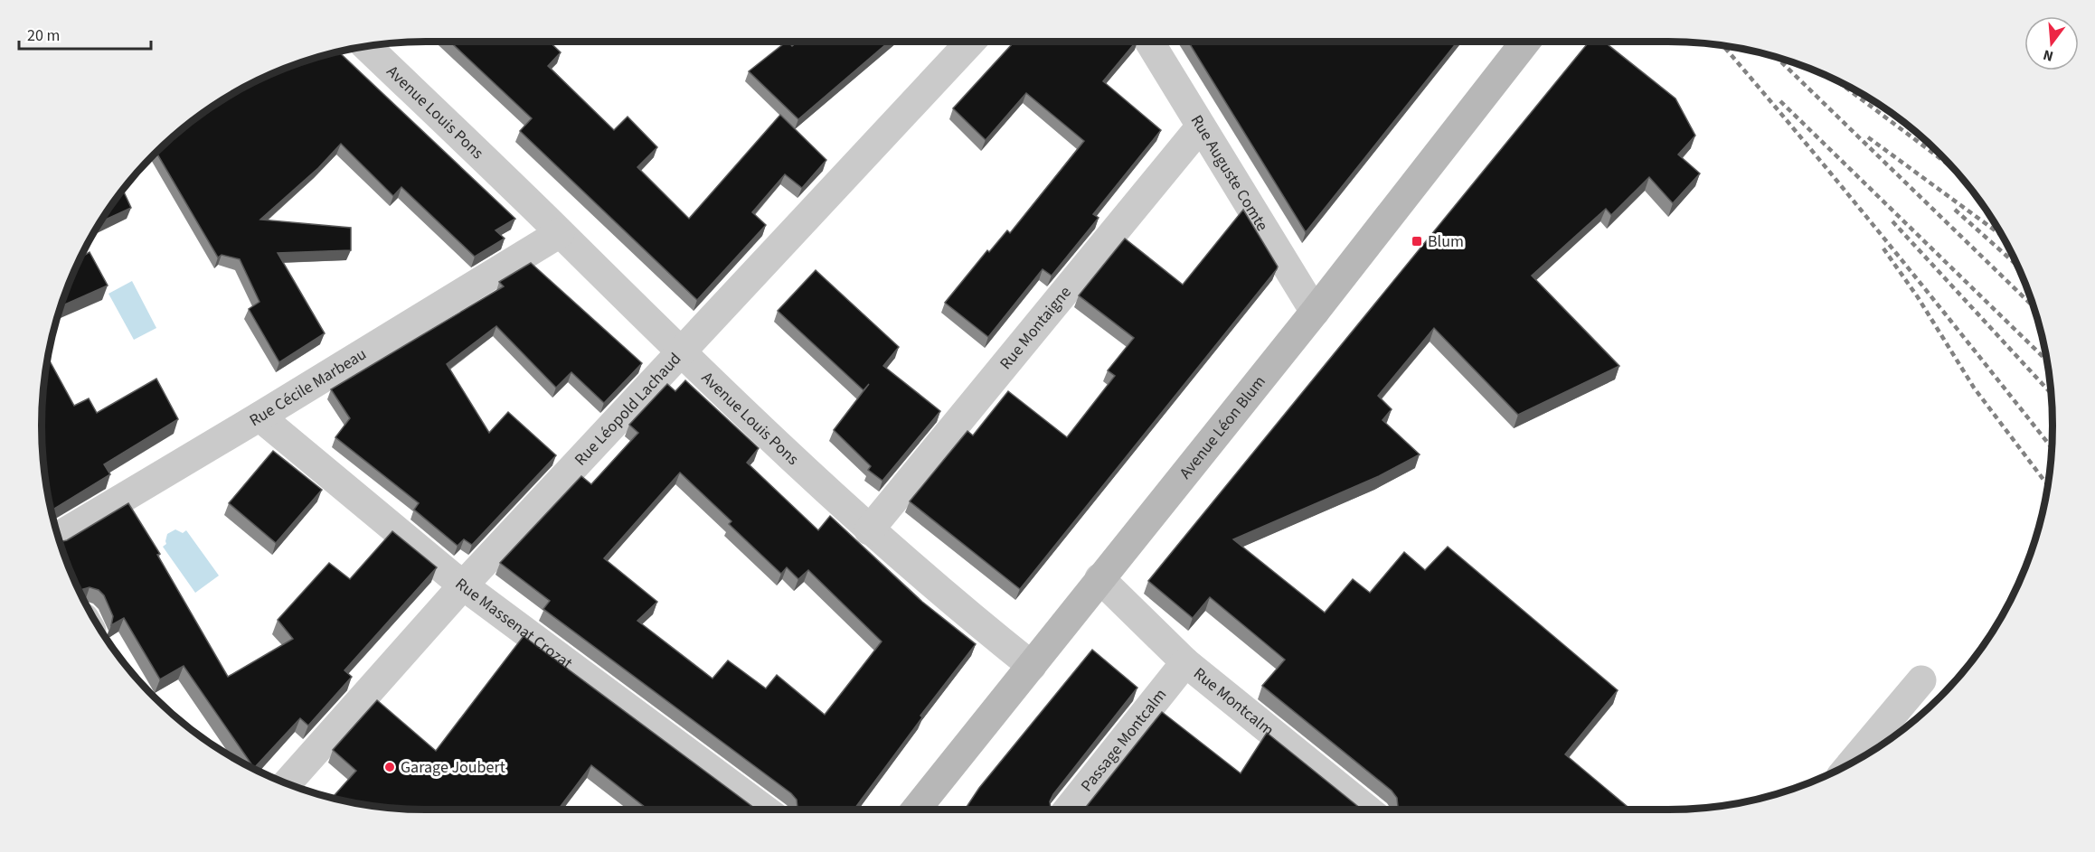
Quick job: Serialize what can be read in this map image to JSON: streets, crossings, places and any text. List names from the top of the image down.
{
  "streets": {
    "main road": ["Avenue Léon Blum"],
    "street": [
      "Avenue Louis Pons",
      "Rue Auguste Comte",
      "Rue Montaigne",
      "Rue Cécile Marbeau",
      "Rue Léopold Lachaud",
      "Rue Massenat Crozat",
      "Rue Montcalm",
      "Passage Montcalm"
    ]
  },
  "crossings": [
    ["Avenue Louis Pons", "Rue Montaigne"],
    ["Avenue Louis Pons", "Rue Cécile Marbeau"],
    ["Avenue Louis Pons", "Rue Léopold Lachaud"],
    ["Avenue Louis Pons", "Avenue Léon Blum"],
    ["Rue Auguste Comte", "Rue Montaigne"],
    ["Rue Auguste Comte", "Avenue Léon Blum"],
    ["Rue Cécile Marbeau", "Rue Massenat Crozat"],
    ["Rue Léopold Lachaud", "Rue Massenat Crozat"],
    ["Avenue Léon Blum", "Rue Montcalm"],
    ["Rue Montcalm", "Passage Montcalm"]
  ],
  "places": {
    "transit": ["Blum"],
    "other": ["Garage Joubert"]
  },
  "scale_bar": "20 m",
  "north": "bottom"
}
